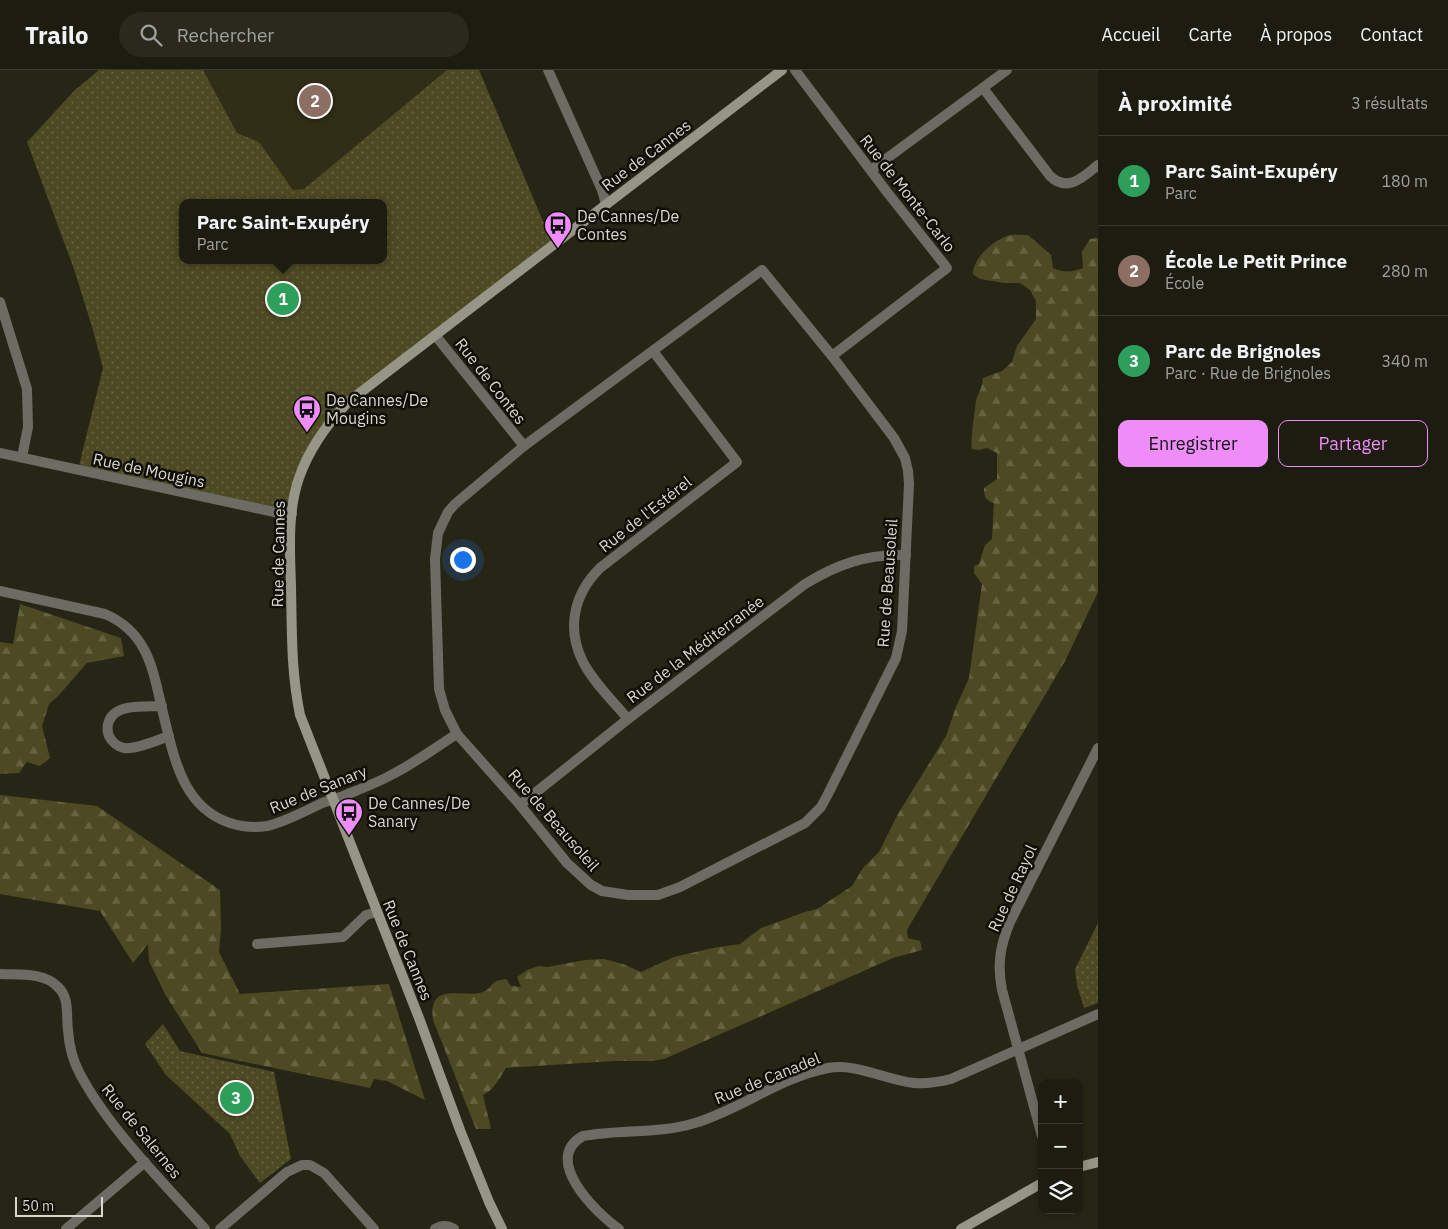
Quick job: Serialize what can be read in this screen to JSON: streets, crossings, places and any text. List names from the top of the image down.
{
  "streets": {
    "street": [
      "Rue de Cannes",
      "Rue de Monte-Carlo",
      "Rue de Contes",
      "Rue de Mougins",
      "Rue de l'Estérel",
      "Rue de Beausoleil",
      "Rue de la Méditerranée",
      "Rue de Sanary",
      "Rue de Rayol",
      "Rue de Canadel",
      "Rue de Salernes"
    ]
  },
  "crossings": [
    ["Rue de Cannes", "Rue de Contes"],
    ["Rue de Cannes", "Rue de Mougins"],
    ["Rue de Cannes", "Rue de Sanary"],
    ["Rue de Monte-Carlo", "Rue de Beausoleil"],
    ["Rue de Contes", "Rue de Beausoleil"],
    ["Rue de l'Estérel", "Rue de Beausoleil"],
    ["Rue de l'Estérel", "Rue de la Méditerranée"],
    ["Rue de Beausoleil", "Rue de la Méditerranée"],
    ["Rue de Beausoleil", "Rue de Sanary"],
    ["Rue de Rayol", "Rue de Canadel"]
  ],
  "places": {
    "bus stop": ["De Cannes/De Contes", "De Cannes/De Mougins", "De Cannes/De Sanary"]
  },
  "scale_bar": "50 m",
  "page": {
    "header": "Trailo",
    "search": "Rechercher",
    "nav": [
      "Accueil",
      "Carte",
      "À propos",
      "Contact"
    ],
    "heading": ["À proximité", "3 résultats"],
    "pins": ["2", "1", "3"],
    "list": [
      {
        "mark": "1",
        "name": "Parc Saint-Exupéry",
        "note": "Parc",
        "value": "180 m"
      },
      {
        "mark": "2",
        "name": "École Le Petit Prince",
        "note": "École",
        "value": "280 m"
      },
      {
        "mark": "3",
        "name": "Parc de Brignoles",
        "note": "Parc · Rue de Brignoles",
        "value": "340 m"
      }
    ],
    "popup": ["Parc Saint-Exupéry", "Parc"],
    "buttons": ["Enregistrer", "Partager"],
    "map_buttons": ["+", "−"],
    "scale": "50 m"
  }
}
